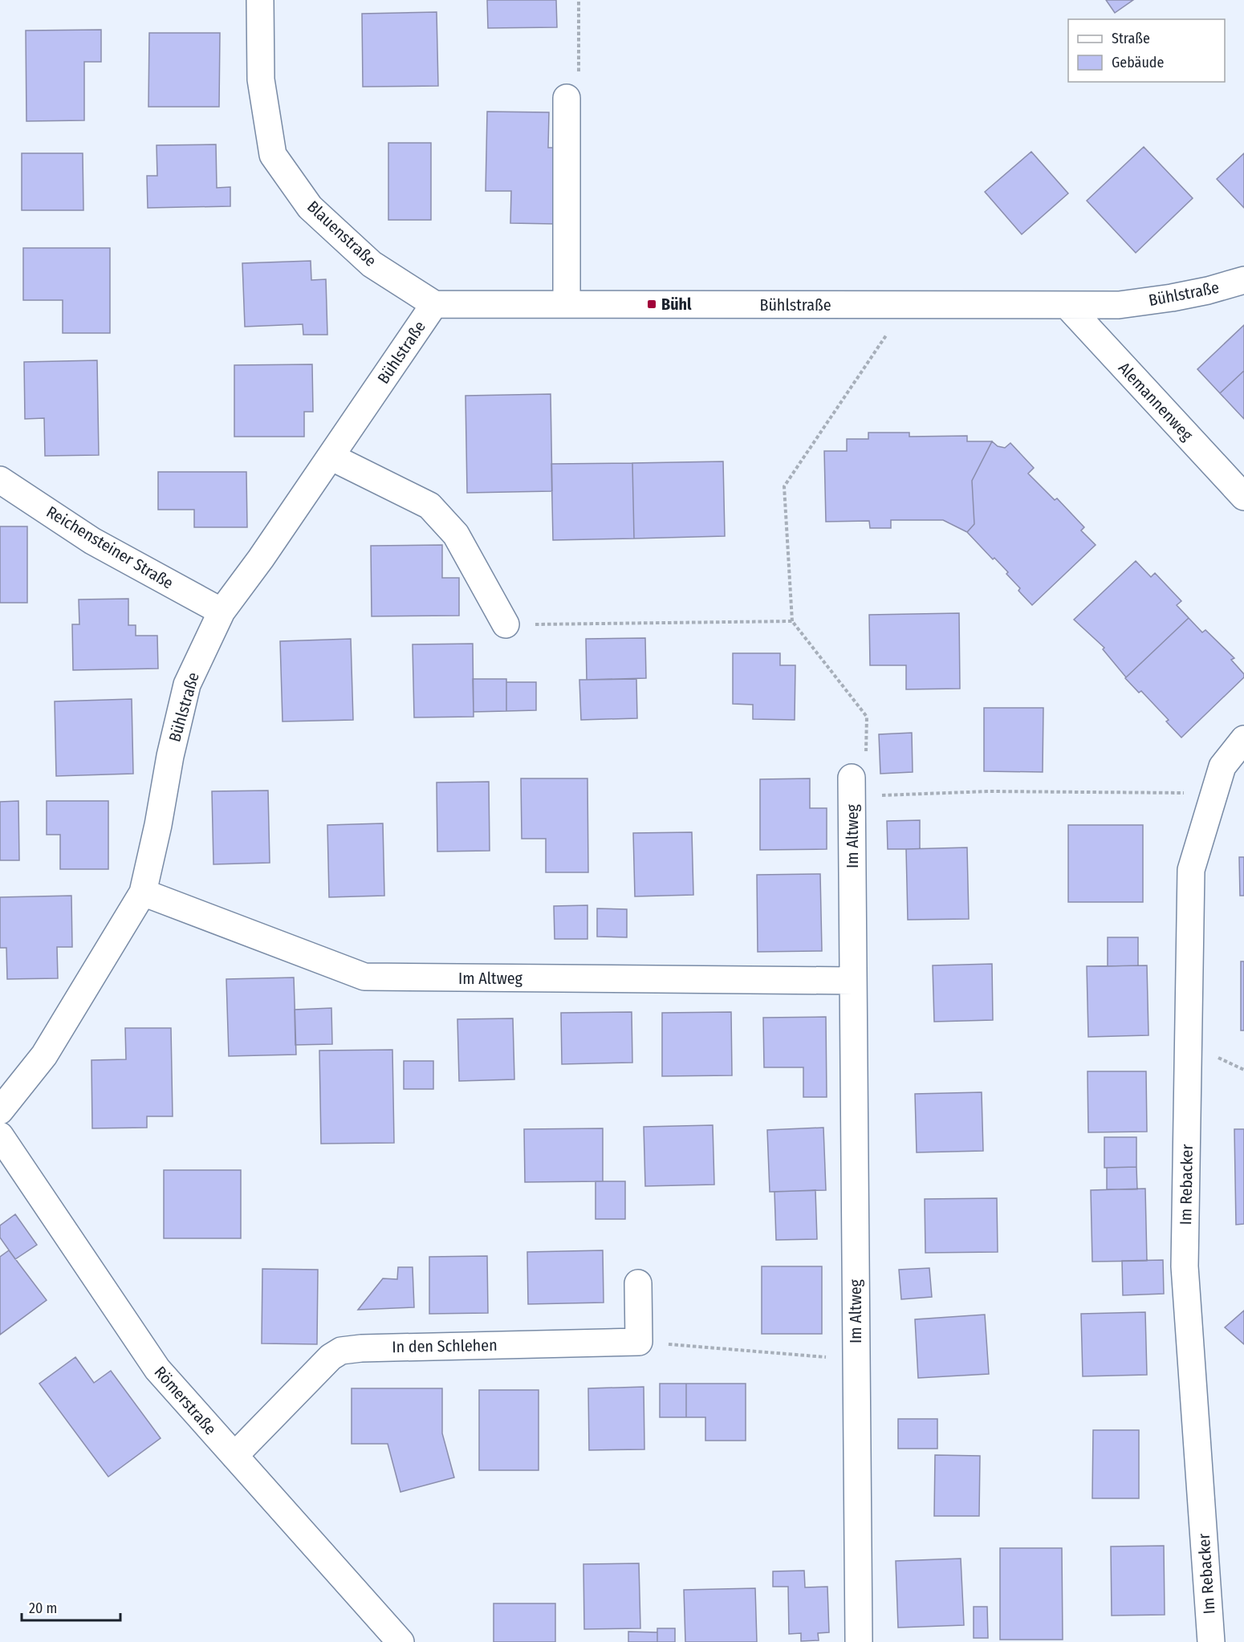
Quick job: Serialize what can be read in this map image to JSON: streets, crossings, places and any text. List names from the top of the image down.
{
  "streets": {
    "street": [
      "Blauenstraße",
      "Bühlstraße",
      "Alemannenweg",
      "Reichensteiner Straße",
      "Im Altweg",
      "Im Rebacker",
      "In den Schlehen",
      "Römerstraße"
    ]
  },
  "crossings": [
    ["Blauenstraße", "Bühlstraße"],
    ["Bühlstraße", "Alemannenweg"],
    ["Bühlstraße", "Reichensteiner Straße"],
    ["Bühlstraße", "Im Altweg"],
    ["In den Schlehen", "Römerstraße"]
  ],
  "places": {
    "transit": ["Bühl"]
  },
  "legend": ["Straße", "Gebäude"],
  "scale_bar": "20 m"
}
